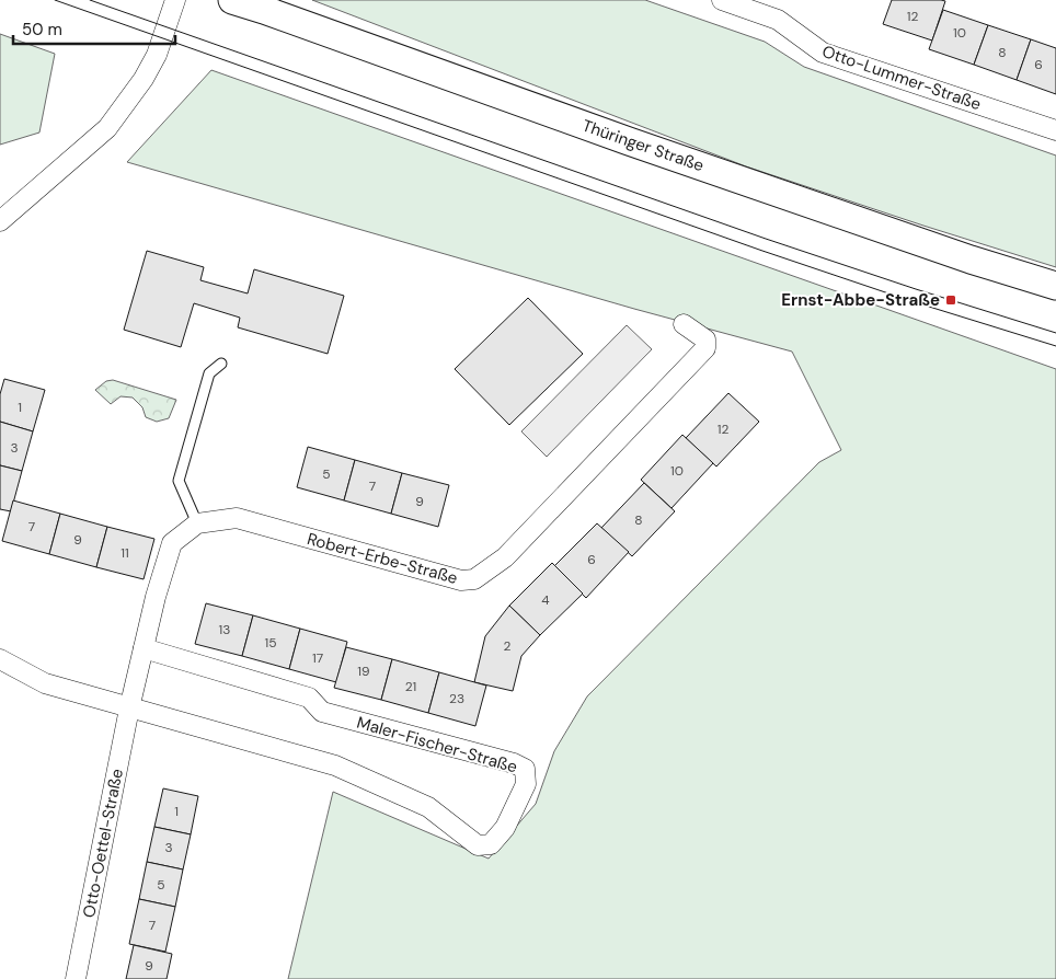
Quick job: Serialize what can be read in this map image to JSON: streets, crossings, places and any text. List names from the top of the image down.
{
  "streets": {
    "main road": ["Thüringer Straße"],
    "street": [
      "Otto-Lummer-Straße",
      "Robert-Erbe-Straße",
      "Maler-Fischer-Straße",
      "Otto-Oettel-Straße"
    ]
  },
  "crossings": [
    ["Maler-Fischer-Straße", "Otto-Oettel-Straße"]
  ],
  "places": {
    "transit": ["Ernst-Abbe-Straße"]
  },
  "house_numbers": [
    "12",
    "10",
    "8",
    "6",
    "1",
    "12",
    "3",
    "10",
    "5",
    "7",
    "9",
    "8",
    "7",
    "9",
    "11",
    "6",
    "4",
    "13",
    "15",
    "2",
    "17",
    "19",
    "21",
    "23",
    "1",
    "3",
    "5",
    "7",
    "9"
  ],
  "scale_bar": "50 m"
}
